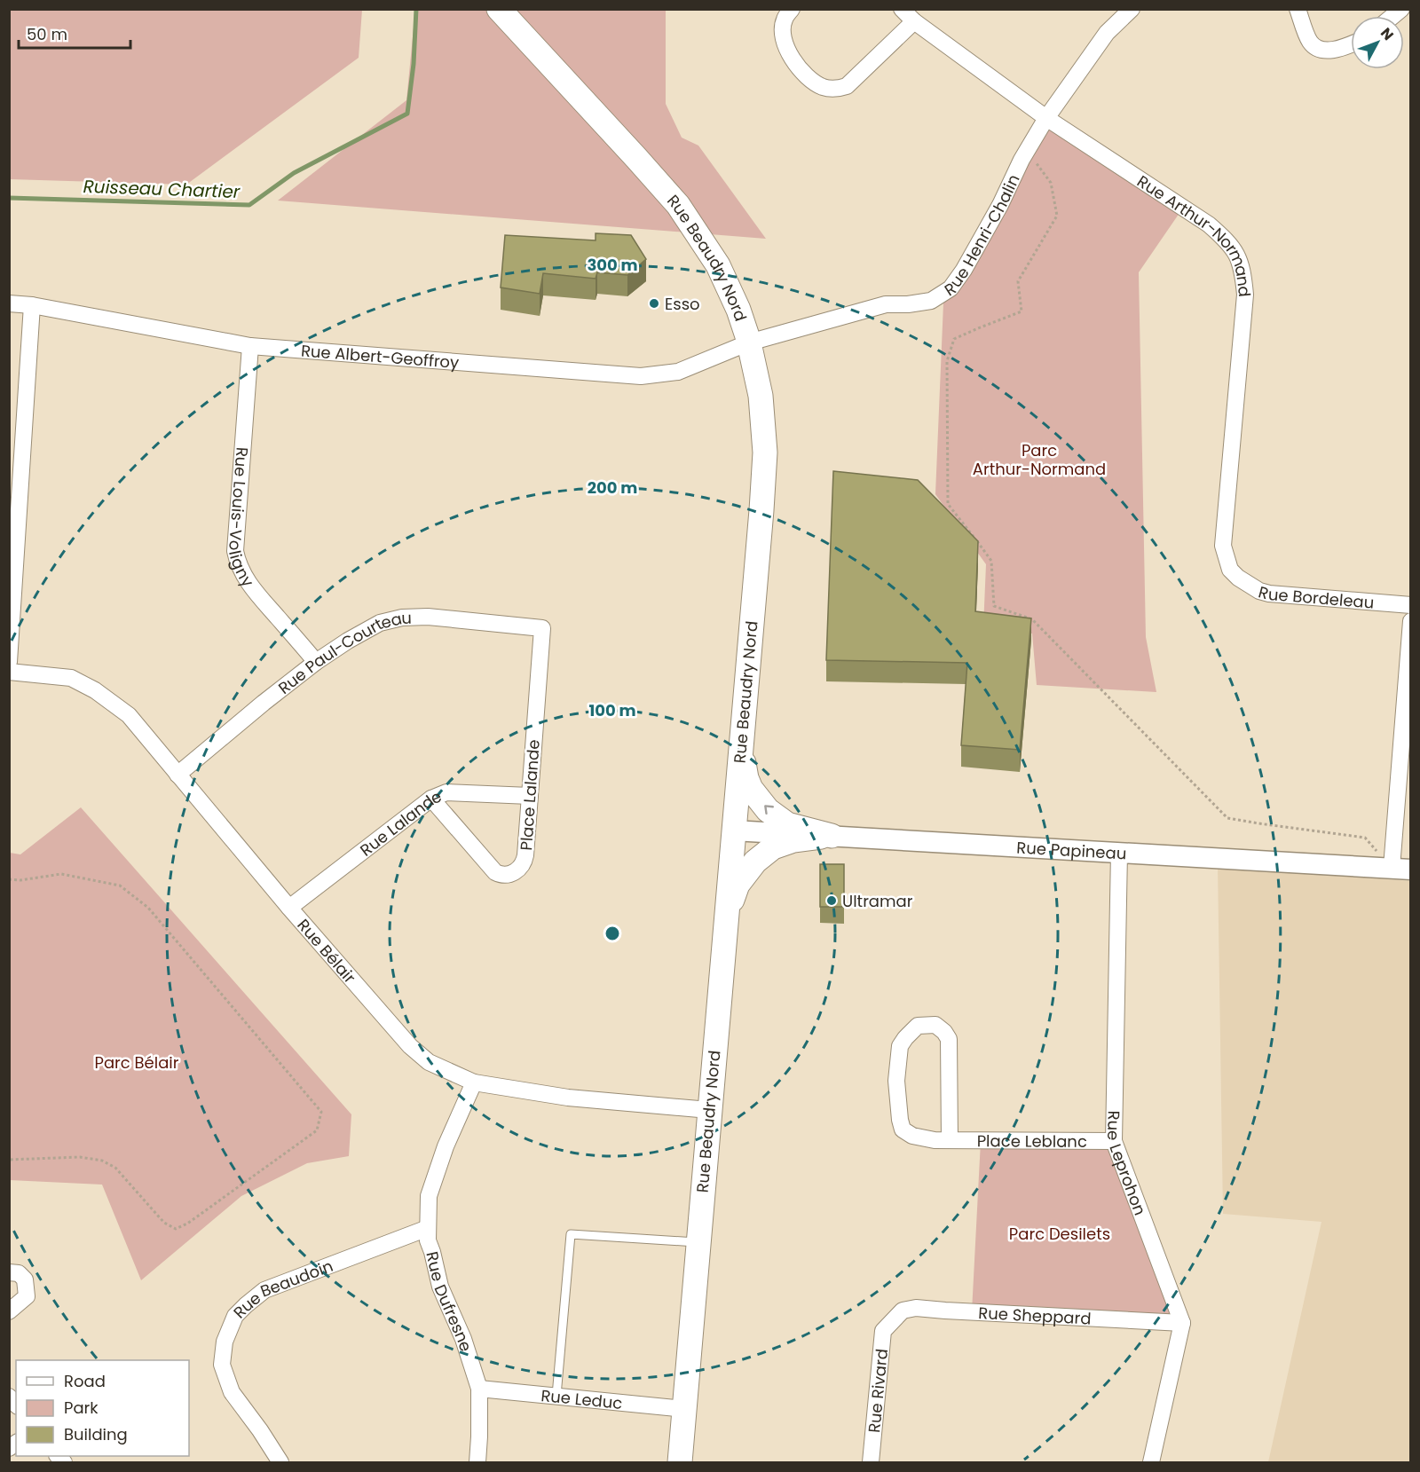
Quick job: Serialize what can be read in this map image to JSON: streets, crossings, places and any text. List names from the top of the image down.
{
  "streets": {
    "main road": ["Rue Beaudry Nord"],
    "street": [
      "Rue Henri-Chalin",
      "Rue Arthur-Normand",
      "Rue Albert-Geoffroy",
      "Rue Louis-Voligny",
      "Rue Bordeleau",
      "Rue Paul-Courteau",
      "Place Lalande",
      "Rue Lalande",
      "Rue Papineau",
      "Rue Bélair",
      "Place Leblanc",
      "Rue Leprohon",
      "Rue Beaudoin",
      "Rue Dufresne",
      "Rue Sheppard",
      "Rue Rivard",
      "Rue Leduc"
    ]
  },
  "crossings": [
    ["Rue Henri-Chalin", "Rue Arthur-Normand"],
    ["Rue Henri-Chalin", "Rue Beaudry Nord"],
    ["Rue Henri-Chalin", "Rue Albert-Geoffroy"],
    ["Rue Arthur-Normand", "Rue Bordeleau"],
    ["Rue Beaudry Nord", "Rue Albert-Geoffroy"],
    ["Rue Beaudry Nord", "Rue Papineau"],
    ["Rue Beaudry Nord", "Rue Bélair"],
    ["Rue Beaudry Nord", "Rue Leduc"],
    ["Rue Albert-Geoffroy", "Rue Louis-Voligny"],
    ["Rue Louis-Voligny", "Rue Paul-Courteau"],
    ["Rue Paul-Courteau", "Place Lalande"],
    ["Rue Paul-Courteau", "Rue Bélair"],
    ["Place Lalande", "Rue Lalande"],
    ["Rue Lalande", "Rue Bélair"],
    ["Rue Papineau", "Rue Leprohon"],
    ["Rue Bélair", "Rue Dufresne"],
    ["Place Leblanc", "Rue Leprohon"],
    ["Rue Leprohon", "Rue Sheppard"],
    ["Rue Beaudoin", "Rue Dufresne"],
    ["Rue Dufresne", "Rue Leduc"],
    ["Rue Sheppard", "Rue Rivard"]
  ],
  "water": ["Ruisseau Chartier"],
  "parks": ["Parc Arthur-Normand", "Parc Bélair", "Parc Desilets"],
  "places": ["Esso", "Ultramar"],
  "legend": ["Road", "Park", "Building"],
  "scale_bar": "50 m",
  "north": "top right",
  "rings": ["300 m", "200 m", "100 m"]
}
